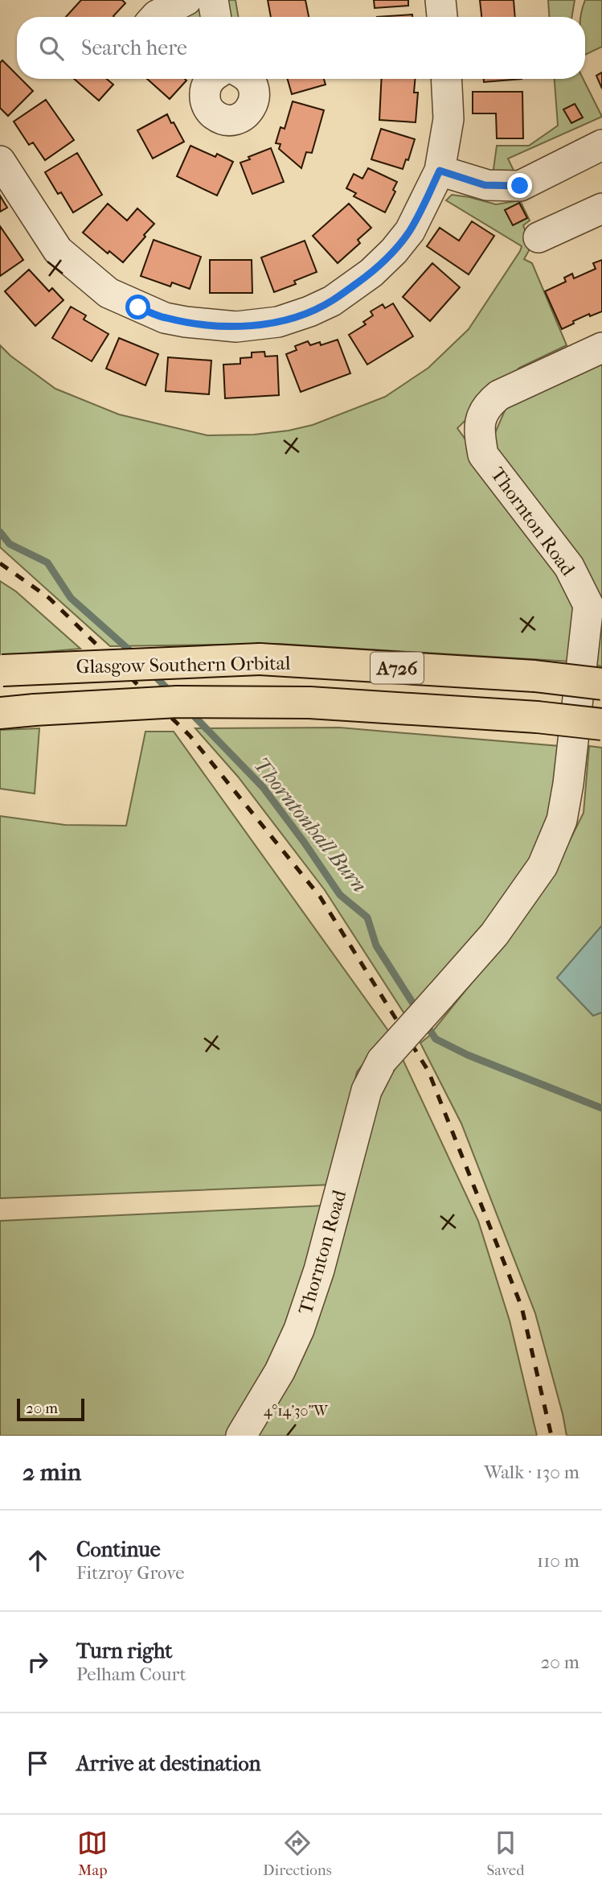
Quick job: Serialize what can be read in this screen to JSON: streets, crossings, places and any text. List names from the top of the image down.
{
  "streets": {
    "highway": ["Glasgow Southern Orbital", "A726"],
    "street": ["Thornton Road"]
  },
  "water": ["Thorntonhall Burn"],
  "scale_bar": "20 m",
  "page": {
    "search": "Search here",
    "scale": "20 m",
    "heading": ["2 min", "Walk · 130 m"],
    "list": [
      ["Continue", "Fitzroy Grove", "110 m"],
      ["Turn right", "Pelham Court", "20 m"],
      "Arrive at destination"
    ],
    "nav": ["Map", "Directions", "Saved"]
  },
  "coordinates": ["4°14'30\"W"]
}
